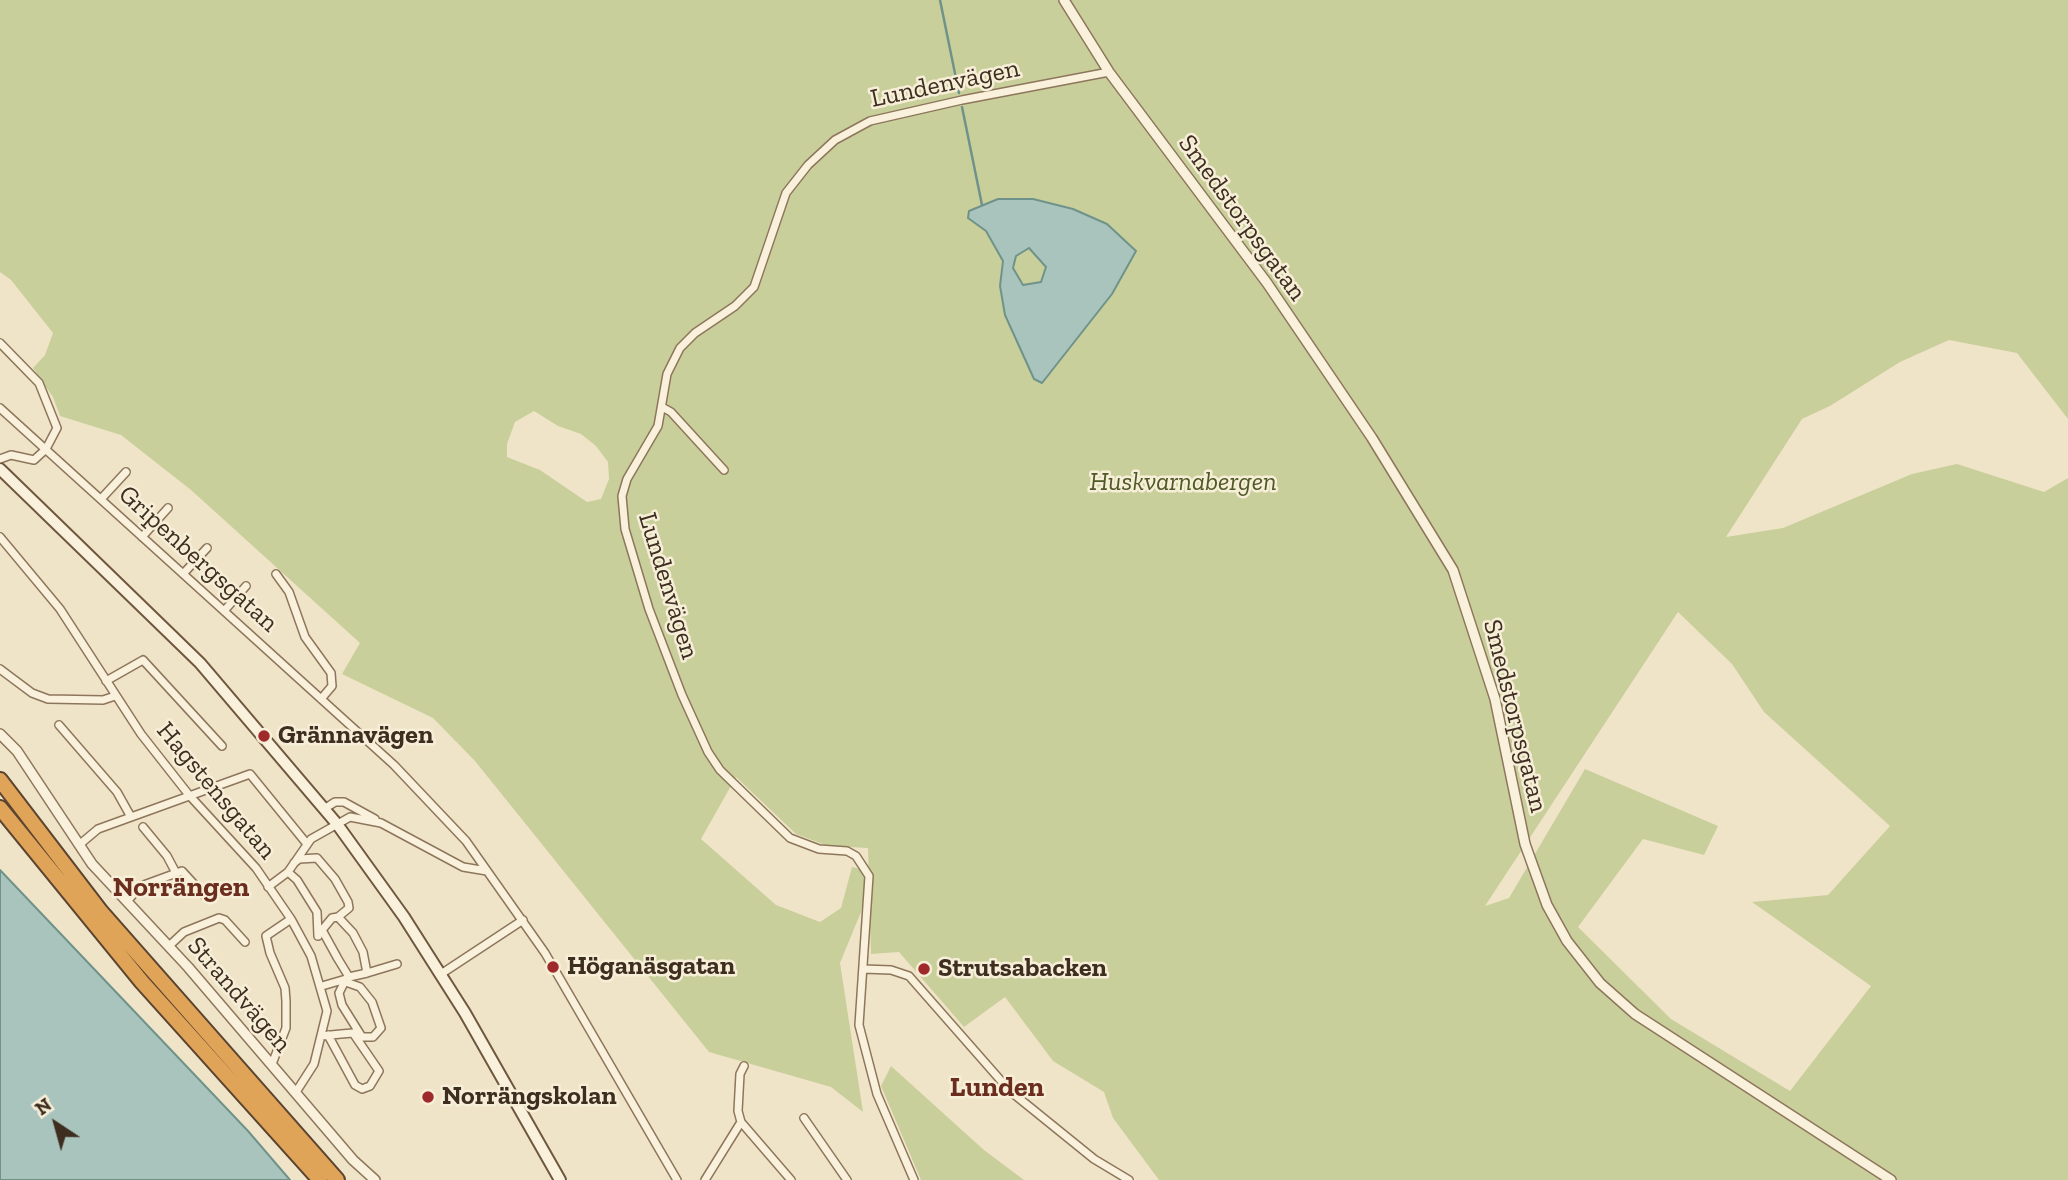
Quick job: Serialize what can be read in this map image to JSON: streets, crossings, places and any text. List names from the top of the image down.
{
  "streets": {
    "street": [
      "Lundenvägen",
      "Smedstorpsgatan",
      "Gripenbergsgatan",
      "Hagstensgatan",
      "Strandvägen"
    ]
  },
  "crossings": [
    ["Lundenvägen", "Smedstorpsgatan"],
    ["Hagstensgatan", "Strandvägen"]
  ],
  "districts": ["Norrängen", "Lunden"],
  "parks": ["Huskvarnabergen"],
  "places": [
    "Grännavägen",
    "Höganäsgatan",
    "Strutsabacken",
    "Norrängskolan"
  ],
  "north": "top left"
}
